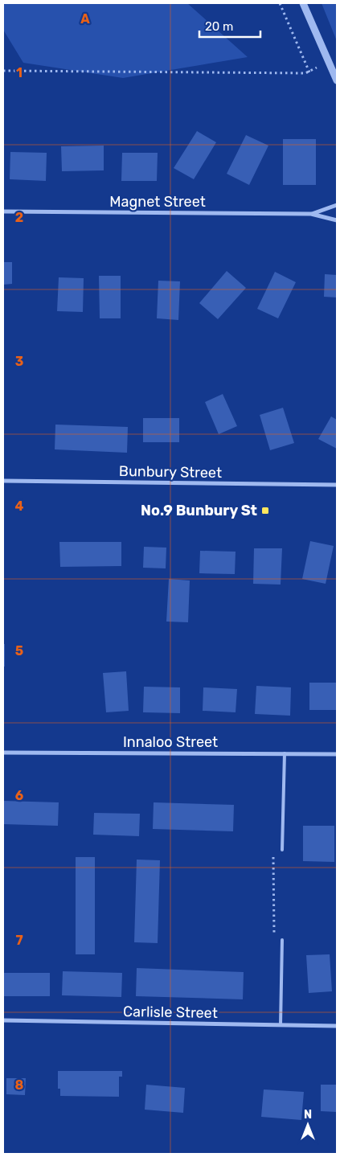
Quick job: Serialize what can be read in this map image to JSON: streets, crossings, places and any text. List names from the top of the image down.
{
  "streets": {
    "street": [
      "Magnet Street",
      "Bunbury Street",
      "Innaloo Street",
      "Carlisle Street"
    ]
  },
  "places": {
    "transit": ["No.9 Bunbury St"]
  },
  "scale_bar": "20 m",
  "north": "top",
  "grid": {
    "columns": ["A"],
    "rows": [
      "1",
      "2",
      "3",
      "4",
      "5",
      "6",
      "7",
      "8"
    ]
  }
}
